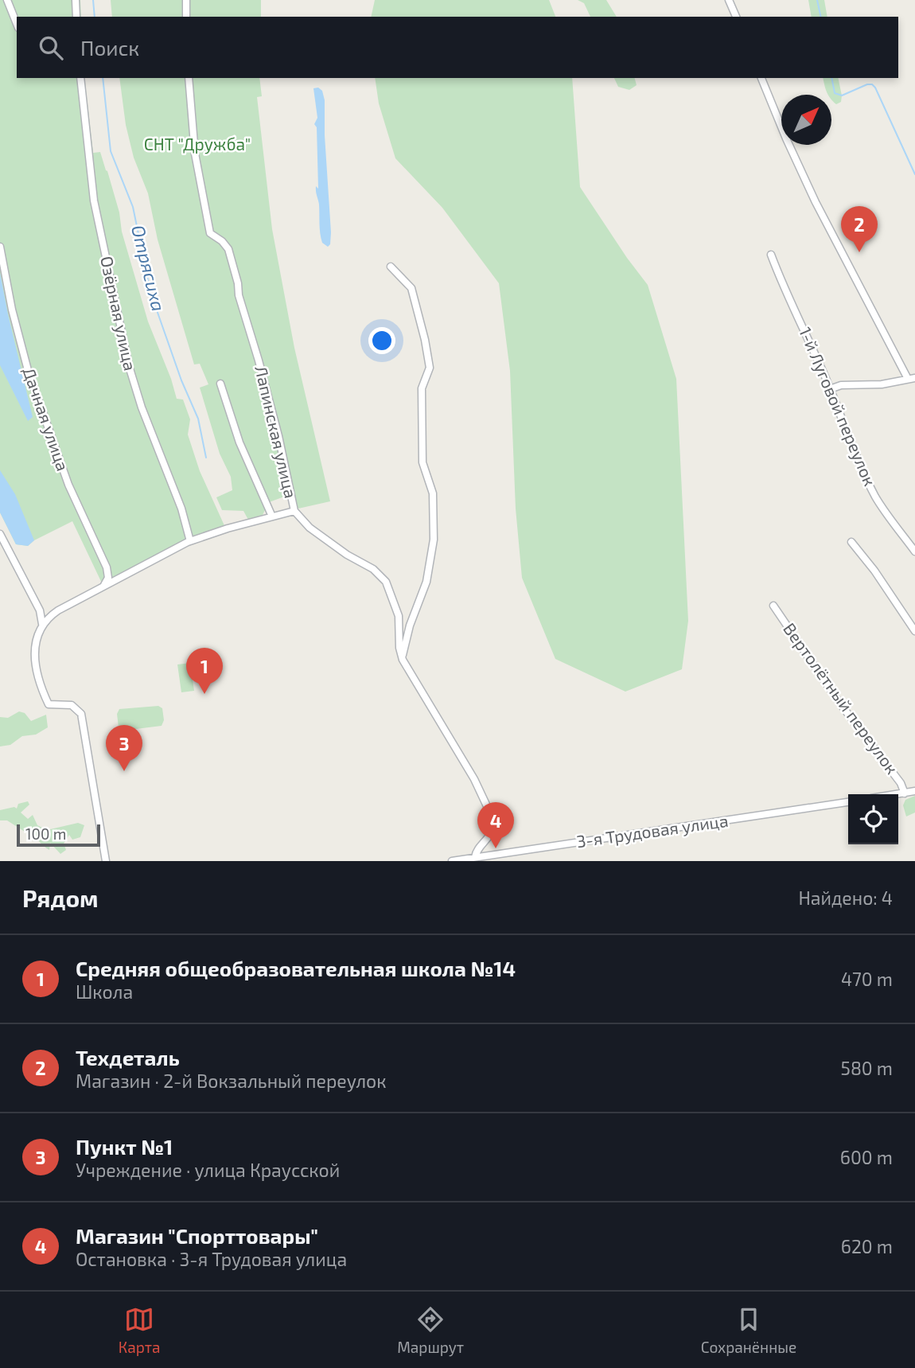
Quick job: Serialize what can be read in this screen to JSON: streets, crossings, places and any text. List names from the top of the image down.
{
  "streets": {
    "street": [
      "Озёрная улица",
      "1-й Луговой переулок",
      "Дачная улица",
      "Лапинская улица",
      "Вертолётный переулок",
      "3-я Трудовая улица"
    ]
  },
  "crossings": [
    ["Лапинская улица", "3-я Трудовая улица"]
  ],
  "water": ["Отрясиха"],
  "parks": ["СНТ \"Дружба\""],
  "scale_bar": "100 m",
  "north": "top right",
  "page": {
    "search": "Поиск",
    "pins": [
      "2",
      "1",
      "3",
      "4"
    ],
    "scale": "100 m",
    "heading": ["Рядом", "Найдено: 4"],
    "list": [
      {
        "mark": "1",
        "name": "Средняя общеобразовательная школа №14",
        "note": "Школа",
        "value": "470 m"
      },
      {
        "mark": "2",
        "name": "Техдеталь",
        "note": "Магазин · 2-й Вокзальный переулок",
        "value": "580 m"
      },
      {
        "mark": "3",
        "name": "Пункт №1",
        "note": "Учреждение · улица Краусской",
        "value": "600 m"
      },
      {
        "mark": "4",
        "name": "Магазин \"Спорттовары\"",
        "note": "Остановка · 3-я Трудовая улица",
        "value": "620 m"
      }
    ],
    "nav": ["Карта", "Маршрут", "Сохранённые"]
  }
}
